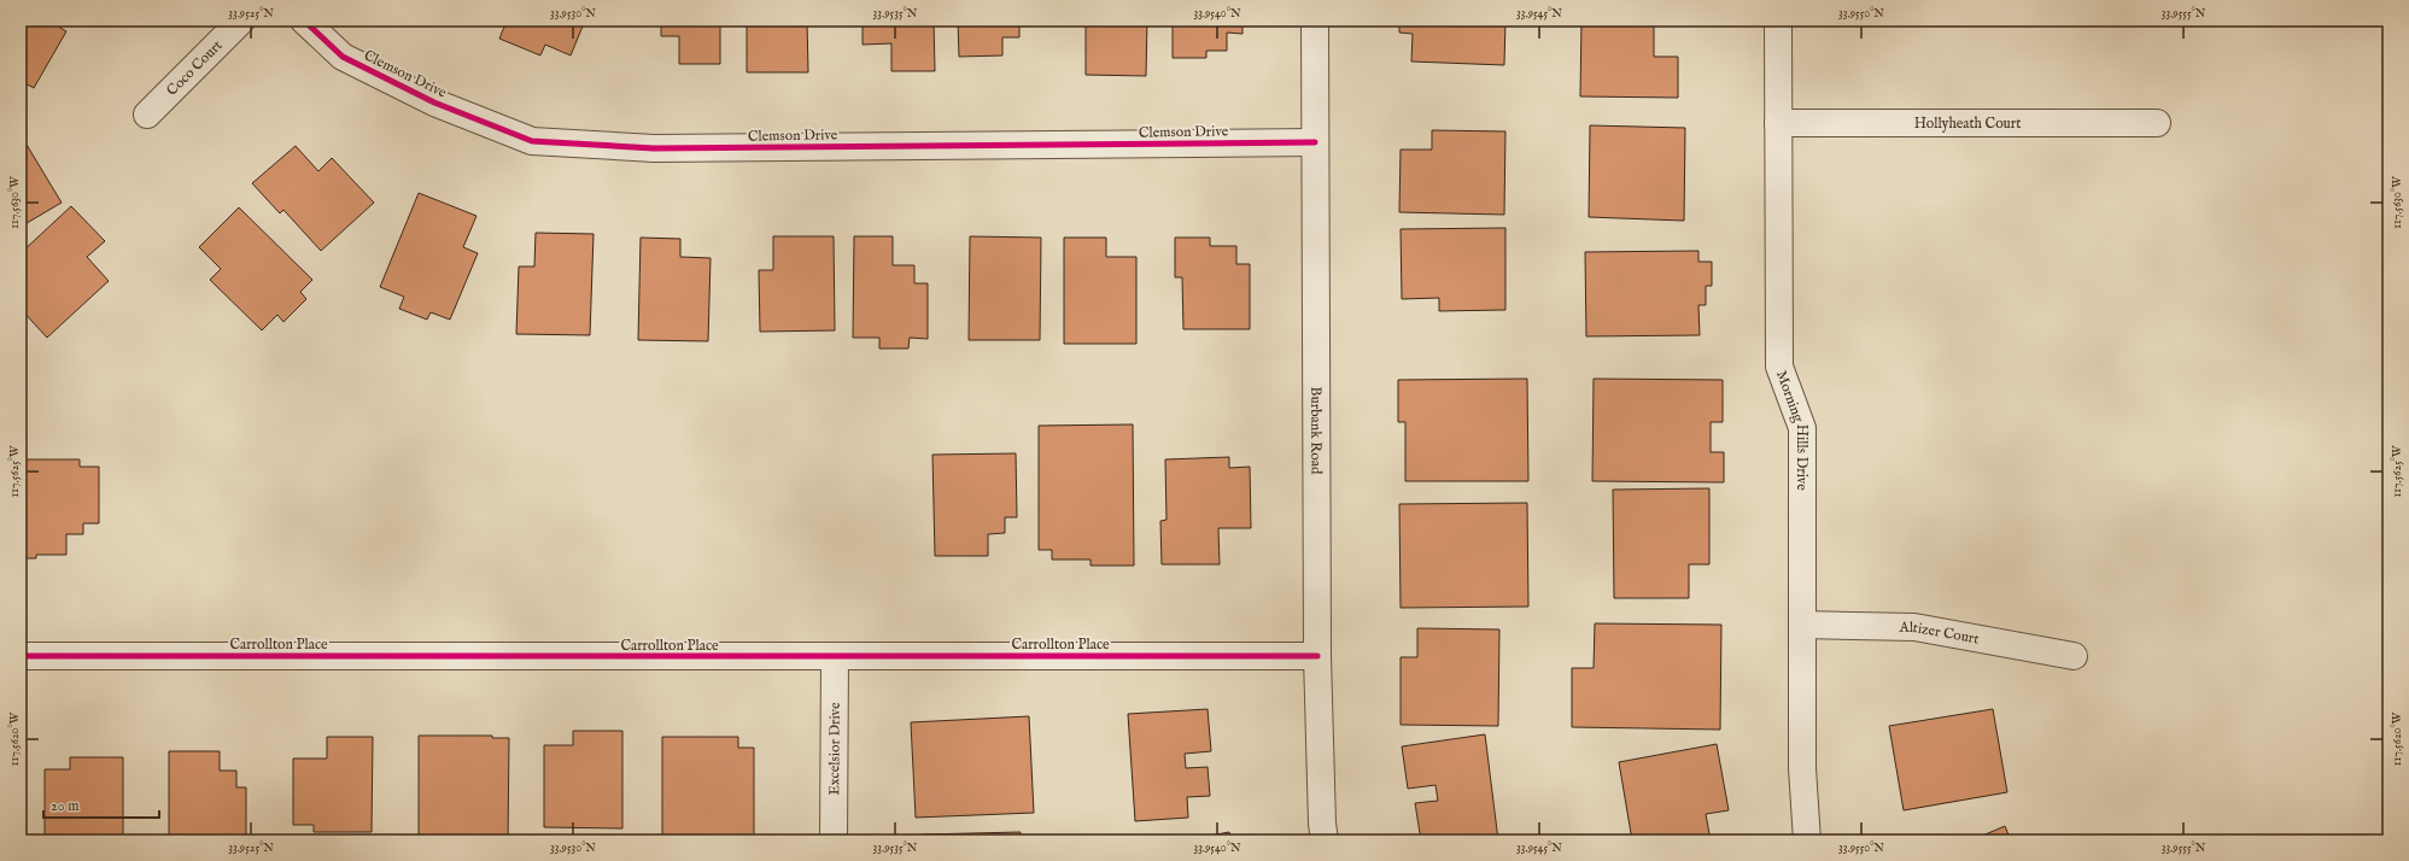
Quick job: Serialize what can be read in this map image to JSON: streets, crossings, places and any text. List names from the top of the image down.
{
  "streets": {
    "street": [
      "Coco Court",
      "Clemson Drive",
      "Hollyheath Court",
      "Burbank Road",
      "Morning Hills Drive",
      "Altizer Court",
      "Carrollton Place",
      "Excelsior Drive"
    ]
  },
  "crossings": [
    ["Clemson Drive", "Burbank Road"],
    ["Hollyheath Court", "Morning Hills Drive"],
    ["Burbank Road", "Carrollton Place"],
    ["Morning Hills Drive", "Altizer Court"],
    ["Carrollton Place", "Excelsior Drive"]
  ],
  "scale_bar": "20 m",
  "coordinates": [
    "33.9525°N",
    "33.9530°N",
    "33.9535°N",
    "33.9540°N",
    "33.9545°N",
    "33.9550°N",
    "33.9555°N",
    "117.5630°W",
    "117.5625°W",
    "117.5620°W"
  ]
}
